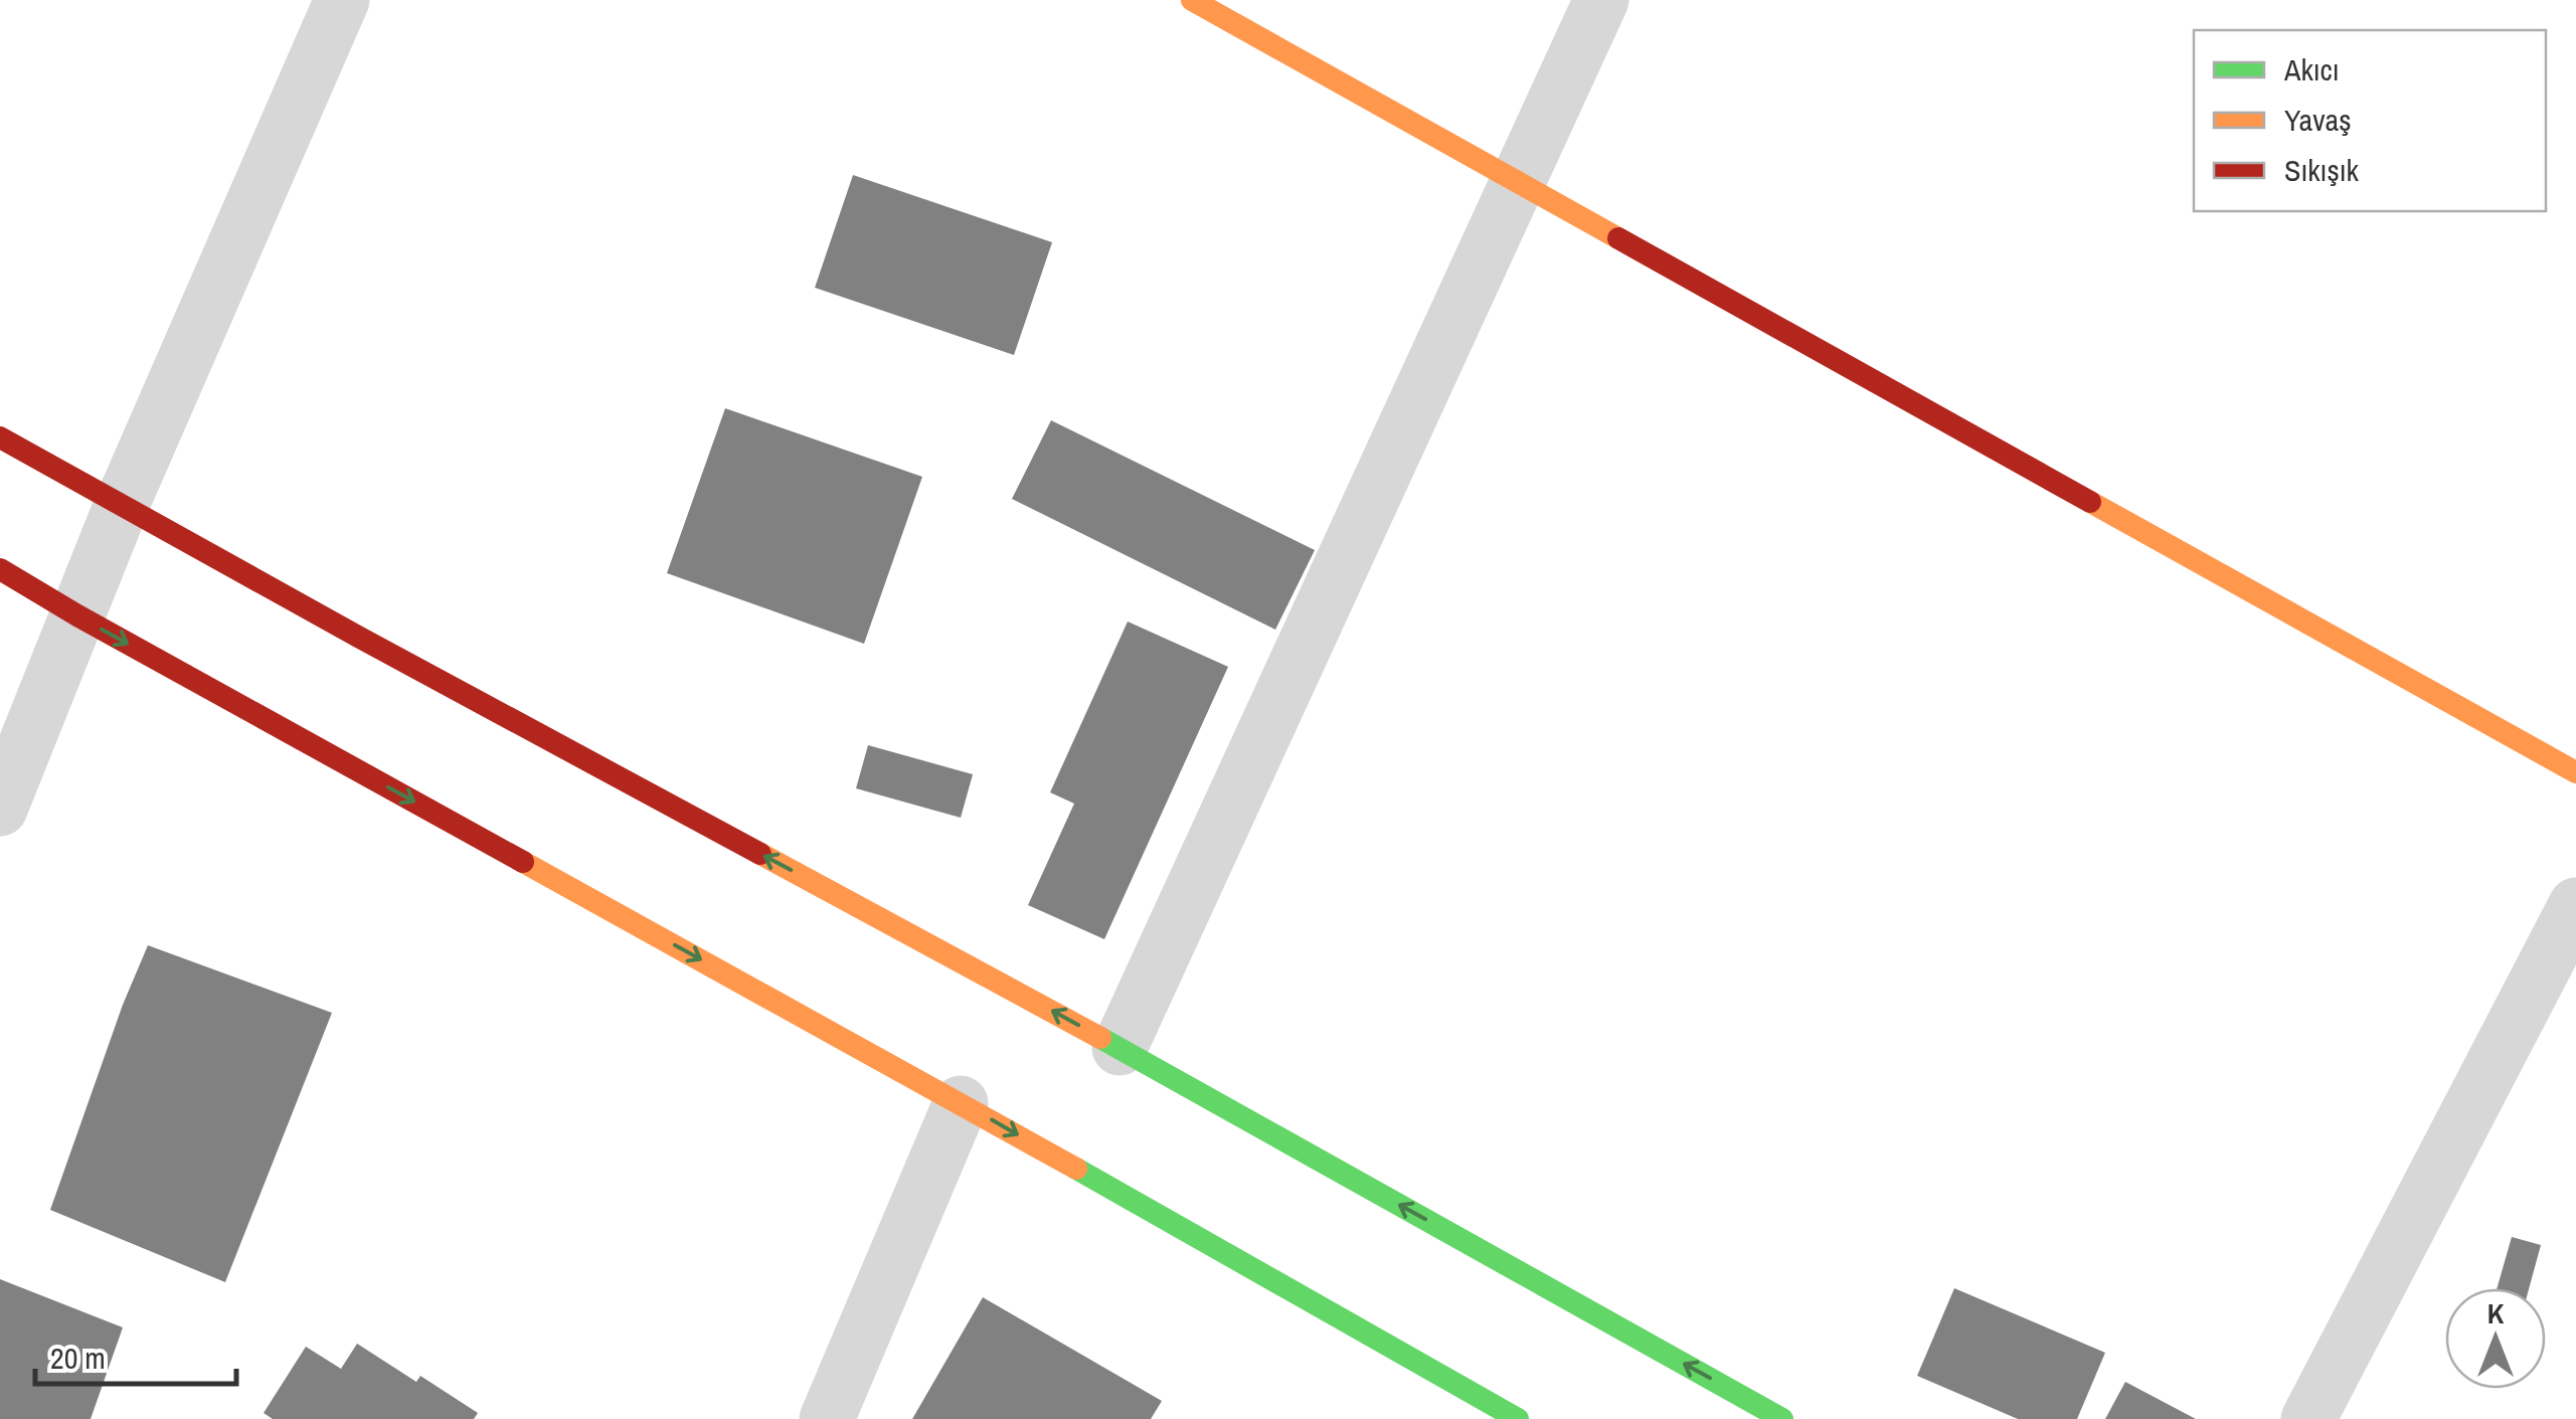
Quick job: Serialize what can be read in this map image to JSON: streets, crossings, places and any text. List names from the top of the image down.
{
  "legend": ["Akıcı", "Yavaş", "Sıkışık"],
  "scale_bar": "20 m",
  "north": "top"
}
